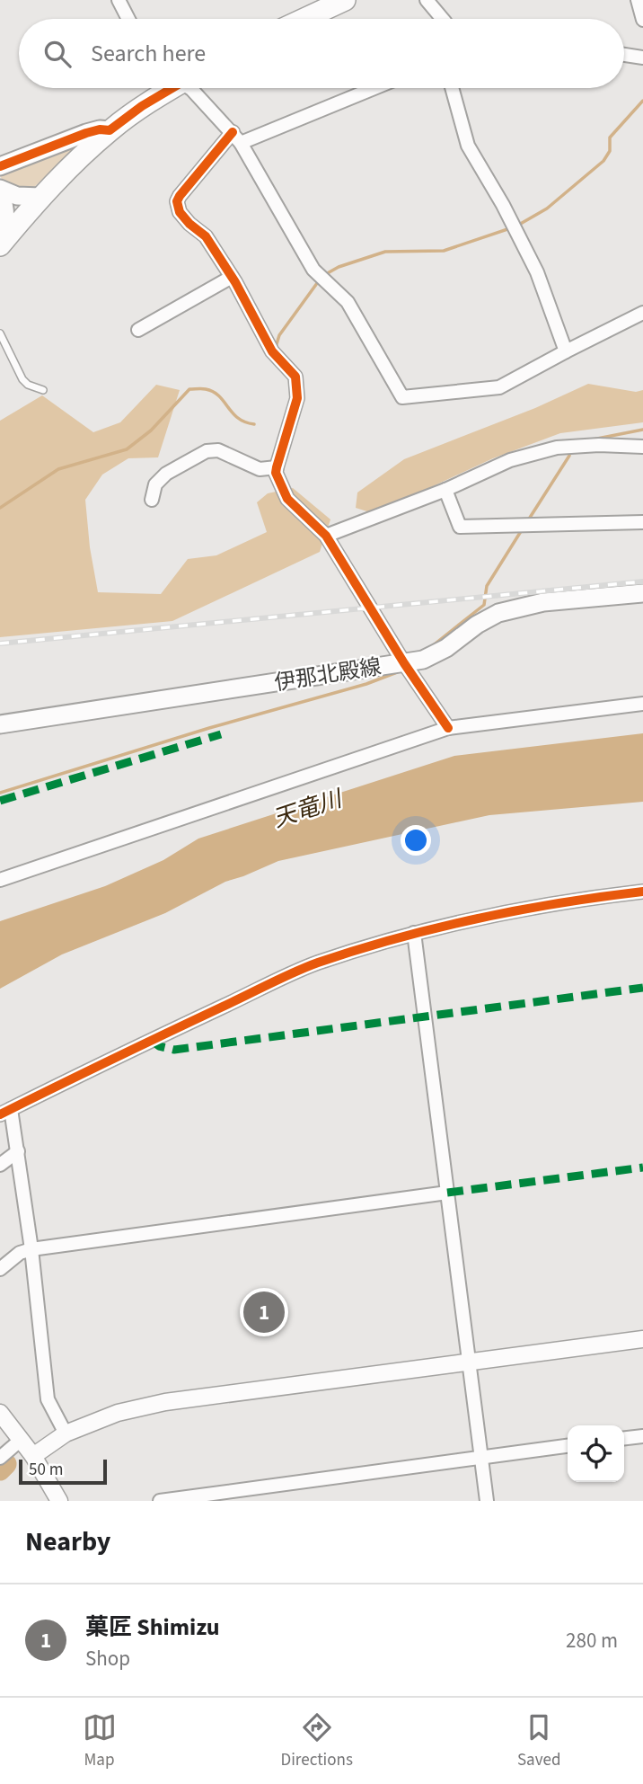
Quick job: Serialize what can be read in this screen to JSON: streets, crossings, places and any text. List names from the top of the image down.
{
  "streets": {
    "main road": ["伊那北殿線"]
  },
  "water": ["天竜川"],
  "scale_bar": "50 m",
  "page": {
    "search": "Search here",
    "pins": "1",
    "scale": "50 m",
    "heading": "Nearby",
    "list": [
      {
        "mark": "1",
        "name": "菓匠 Shimizu",
        "note": "Shop",
        "value": "280 m"
      }
    ],
    "nav": ["Map", "Directions", "Saved"]
  }
}
